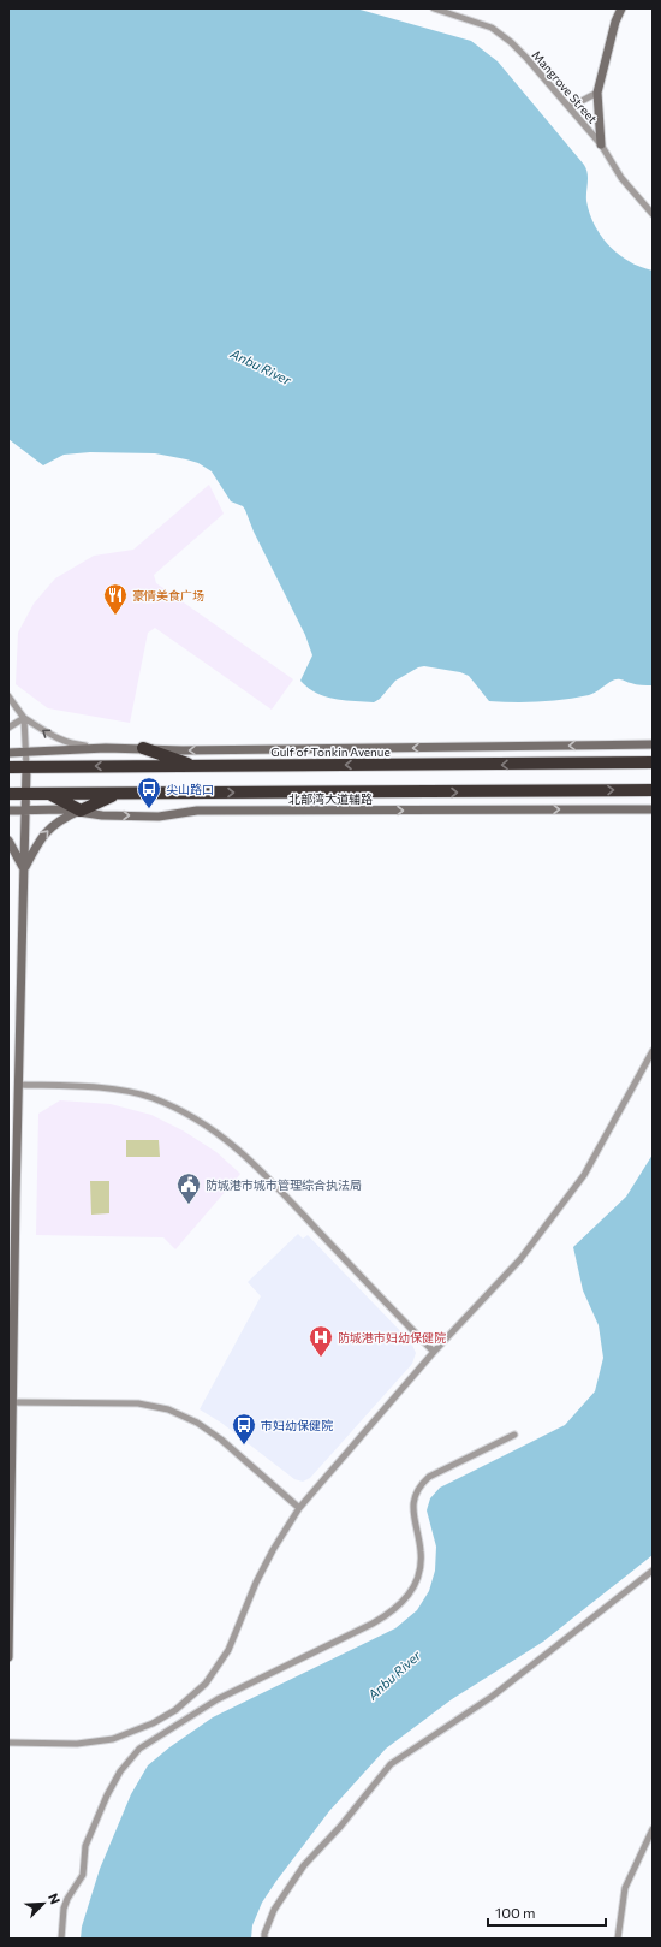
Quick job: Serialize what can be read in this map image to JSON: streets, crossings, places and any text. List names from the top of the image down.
{
  "streets": {
    "highway": ["Gulf of Tonkin Avenue"],
    "main road": ["北部湾大道辅路"],
    "street": ["Mangrove Street"]
  },
  "water": ["Anbu River"],
  "places": {
    "restaurant": ["豪情美食广场"],
    "bus stop": ["尖山路口", "巿妇幼保健院"],
    "public building": ["防城港市城市管理综合执法局"],
    "hospital": ["防城港市妇幼保健院"]
  },
  "scale_bar": "100 m",
  "north": "top right"
}
